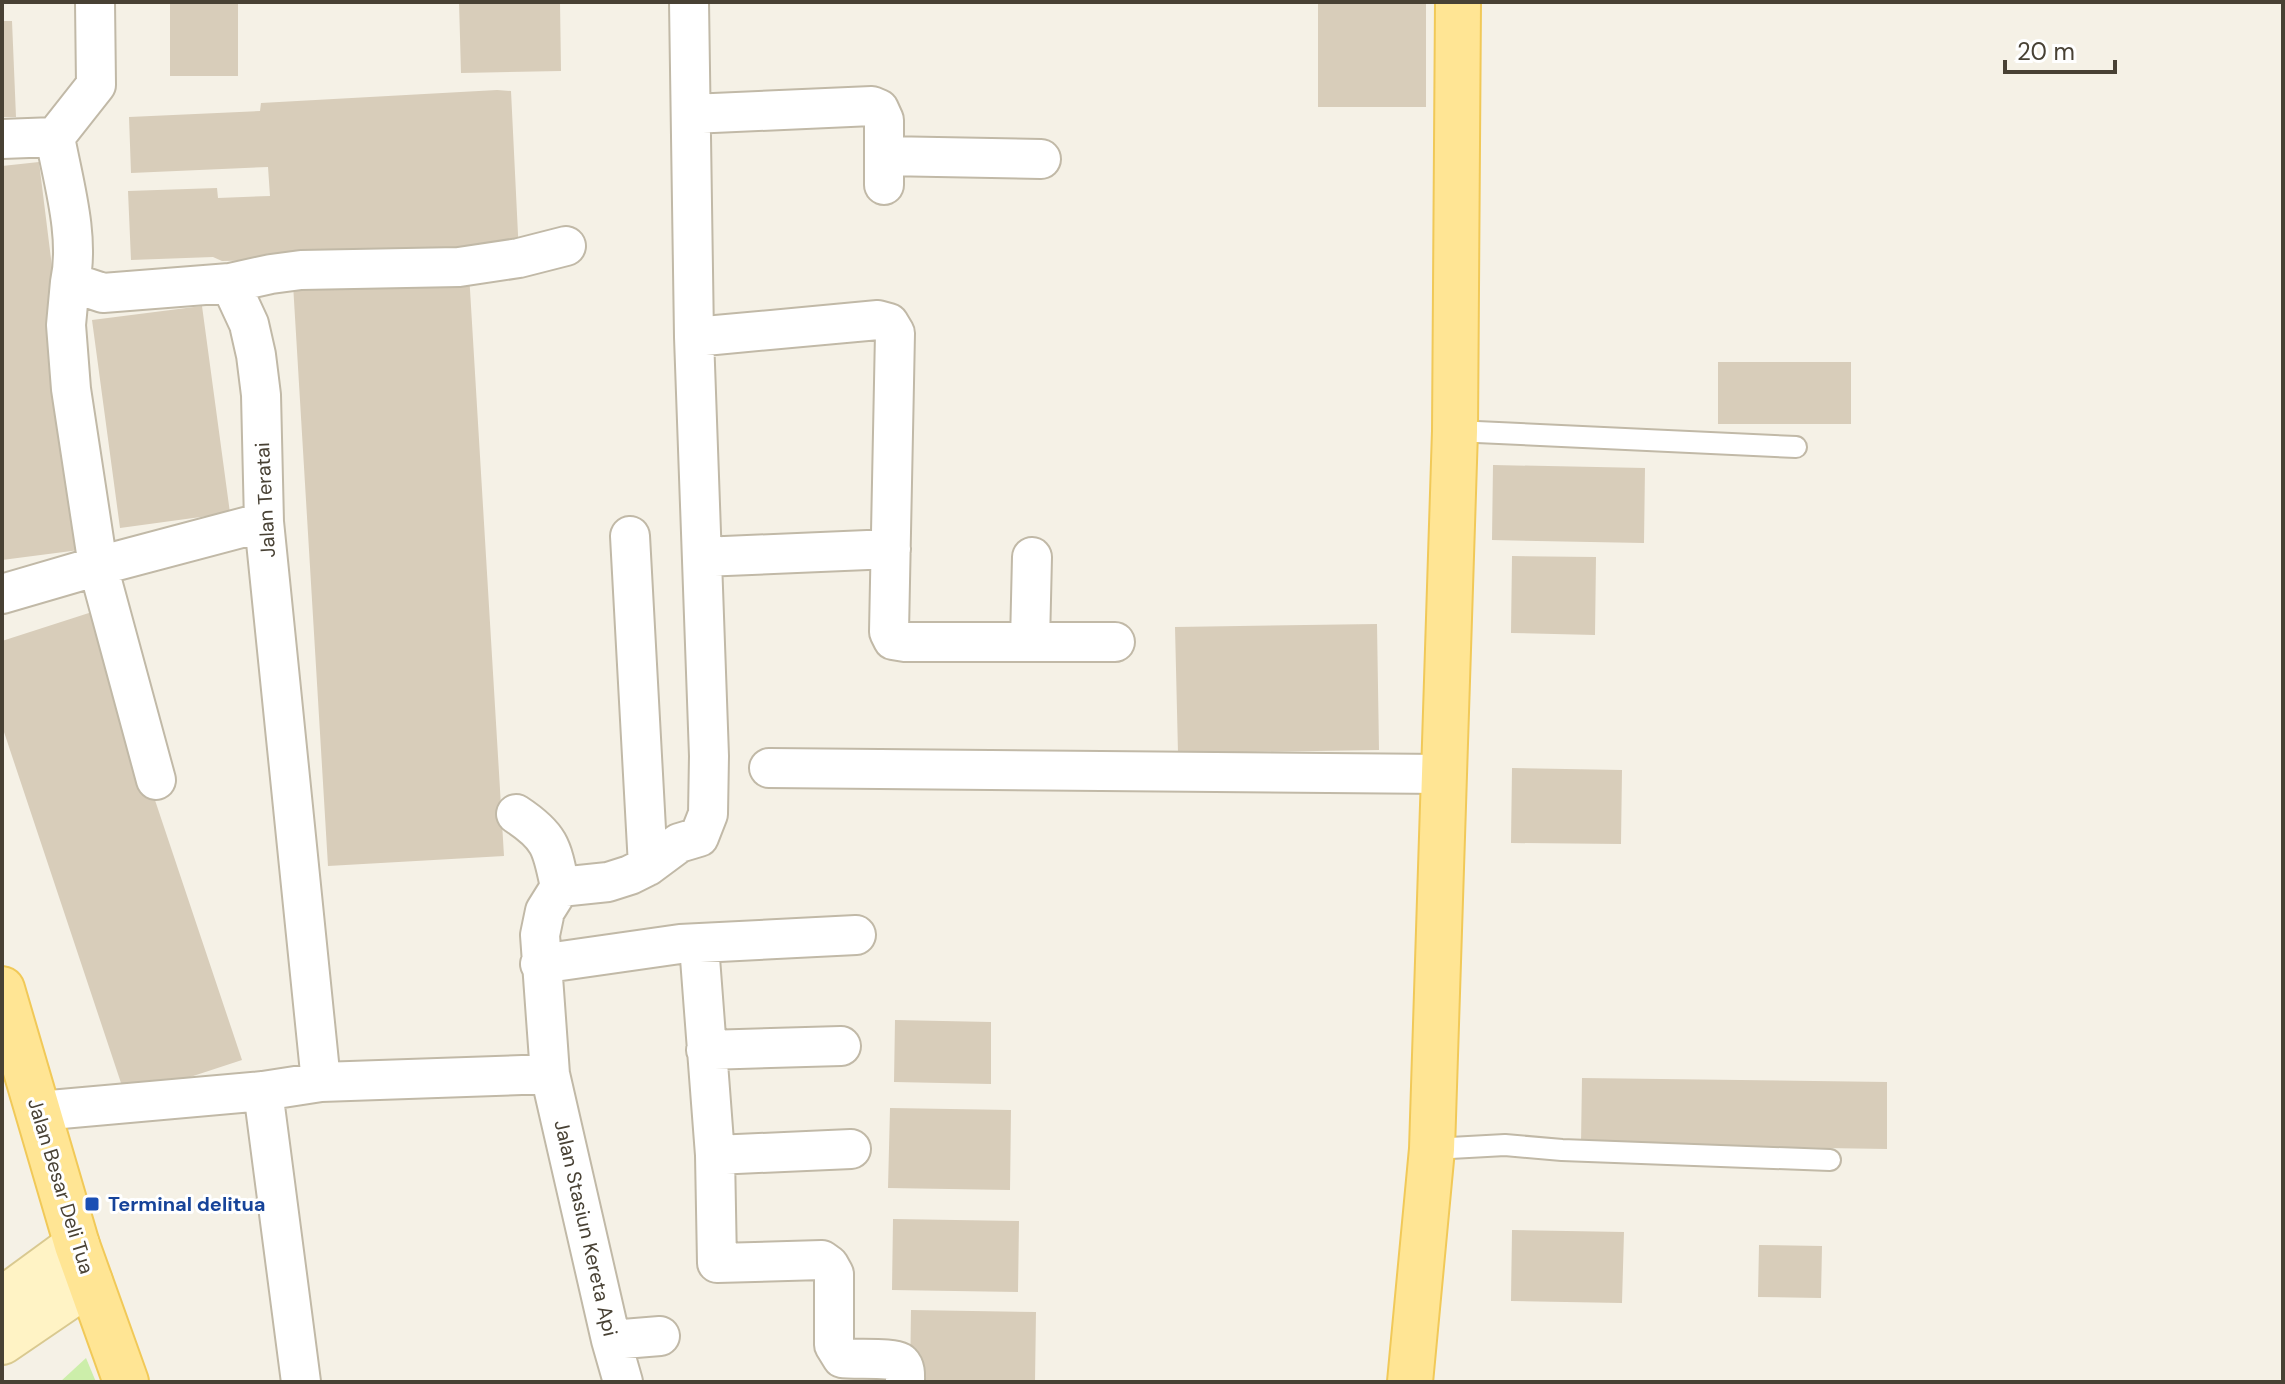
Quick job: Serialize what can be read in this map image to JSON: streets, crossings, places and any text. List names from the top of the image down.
{
  "streets": {
    "main road": ["Jalan Besar Deli Tua"],
    "street": ["Jalan Teratai", "Jalan Stasiun Kereta Api"]
  },
  "places": {
    "transit": ["Terminal delitua"]
  },
  "scale_bar": "20 m"
}
